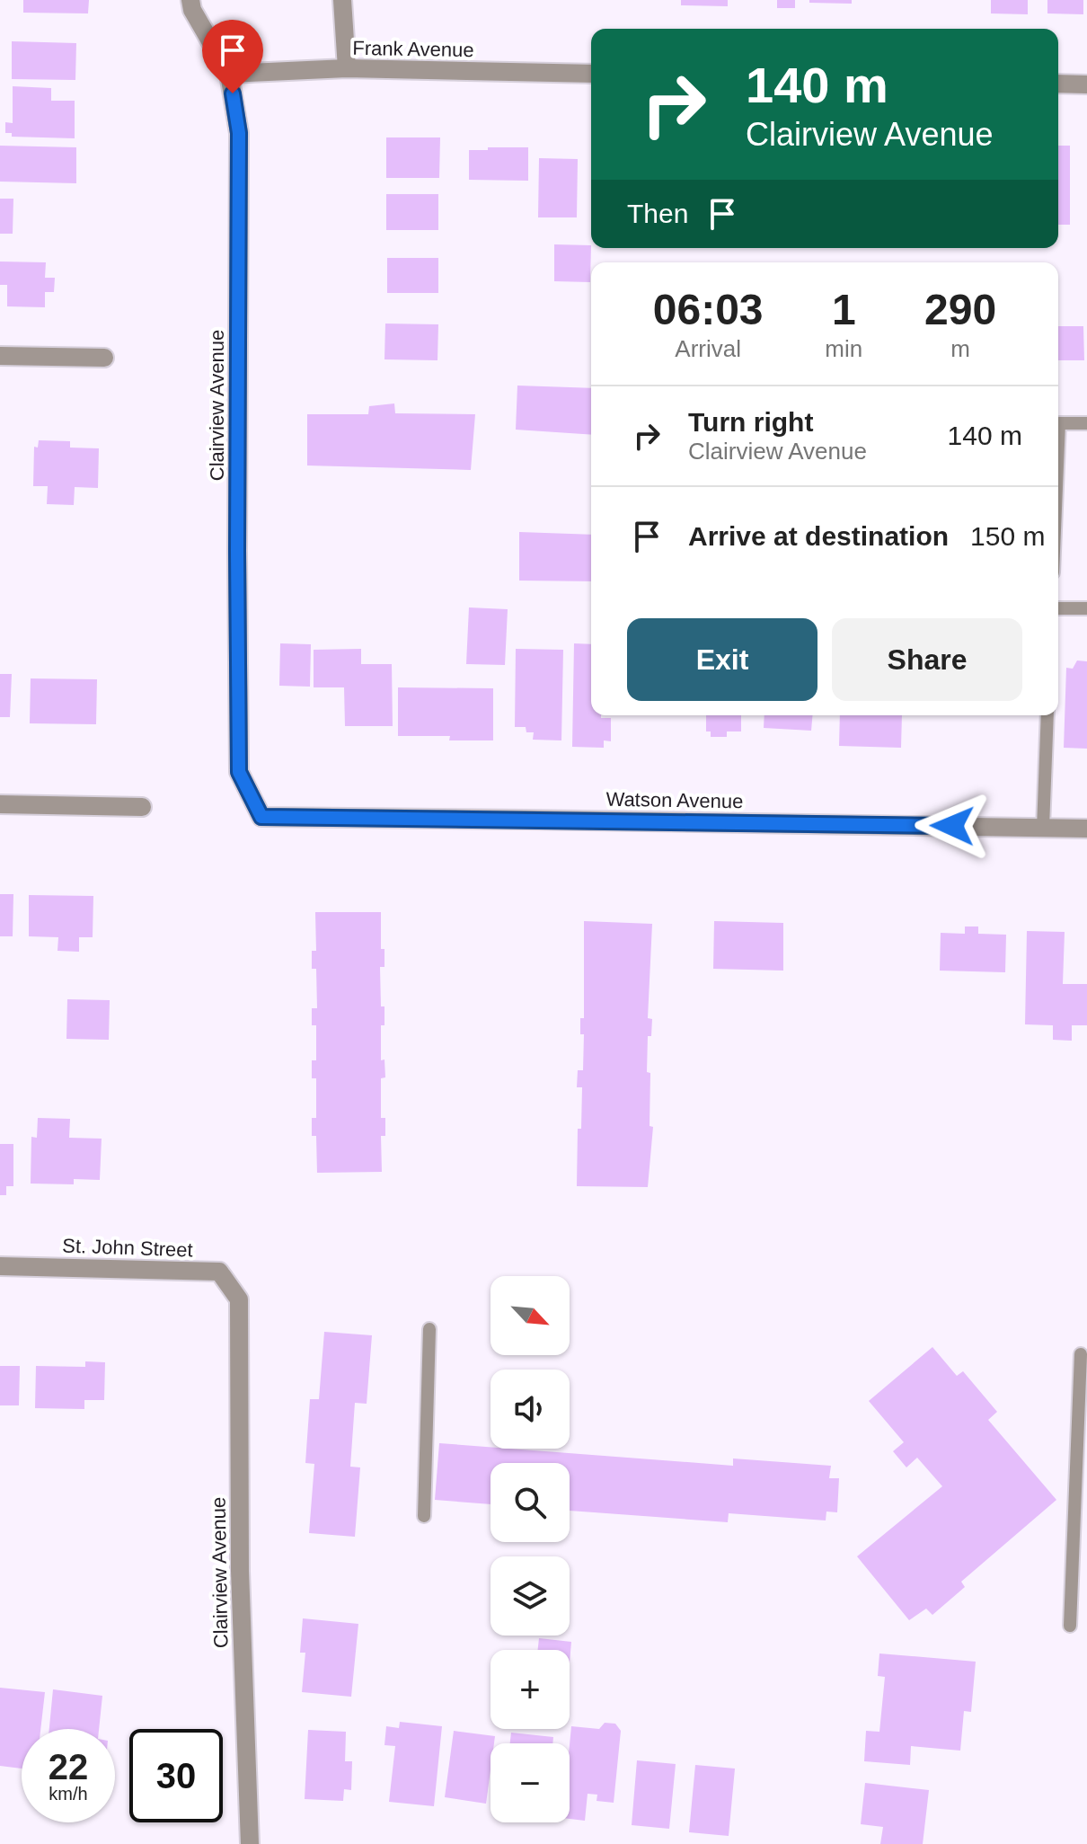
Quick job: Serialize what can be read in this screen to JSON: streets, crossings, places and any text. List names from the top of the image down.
{
  "streets": {
    "street": [
      "Frank Avenue",
      "Clairview Avenue",
      "Watson Avenue",
      "St. John Street"
    ]
  },
  "crossings": [
    ["Frank Avenue", "Clairview Avenue"],
    ["Clairview Avenue", "Watson Avenue"],
    ["Clairview Avenue", "St. John Street"]
  ],
  "north": "bottom right",
  "page": {
    "turn": ["140 m", "Clairview Avenue"],
    "then": "Then",
    "eta": [
      "06:03",
      "Arrival",
      "1",
      "min",
      "290",
      "m"
    ],
    "list": [
      {
        "name": "Turn right",
        "note": "Clairview Avenue",
        "value": "140 m"
      },
      {
        "name": "Arrive at destination",
        "value": "150 m"
      }
    ],
    "buttons": ["Exit", "Share"],
    "map_buttons": ["+", "−"],
    "speed": "22 km/h",
    "limit": "30"
  }
}
